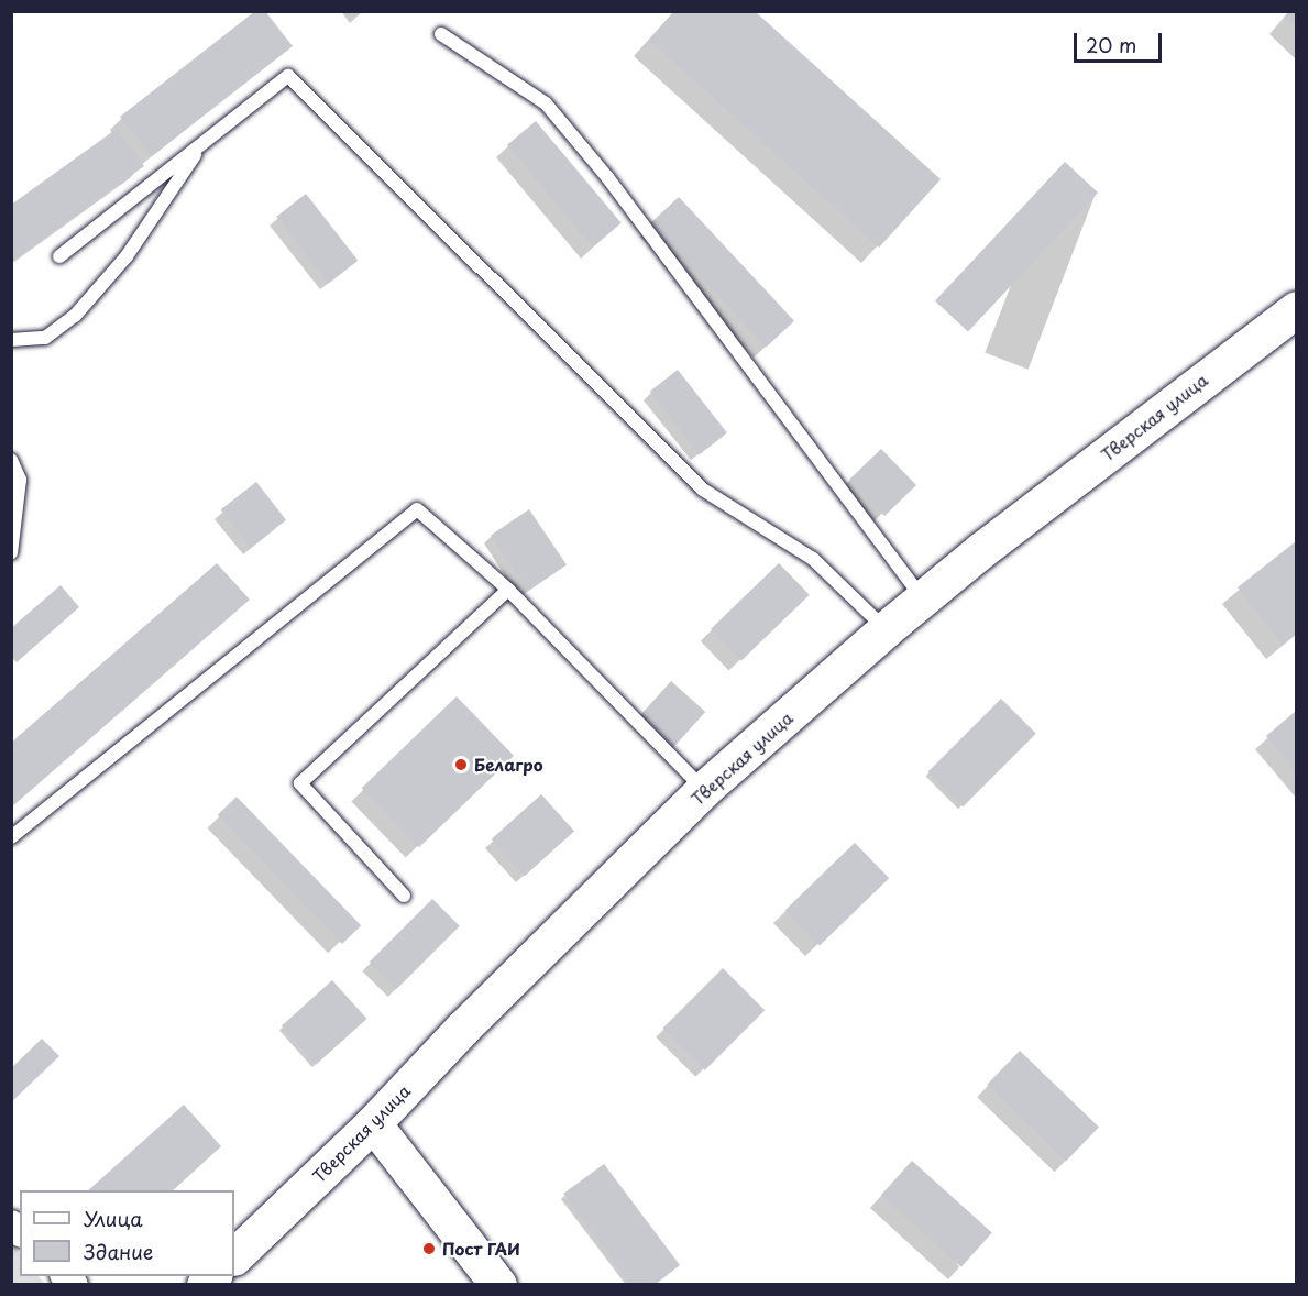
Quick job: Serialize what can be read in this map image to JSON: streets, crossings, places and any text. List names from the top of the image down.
{
  "streets": {
    "main road": ["Тверская улица"]
  },
  "places": ["Белагро", "Пост ГАИ"],
  "legend": ["Улица", "Здание"],
  "scale_bar": "20 m"
}
